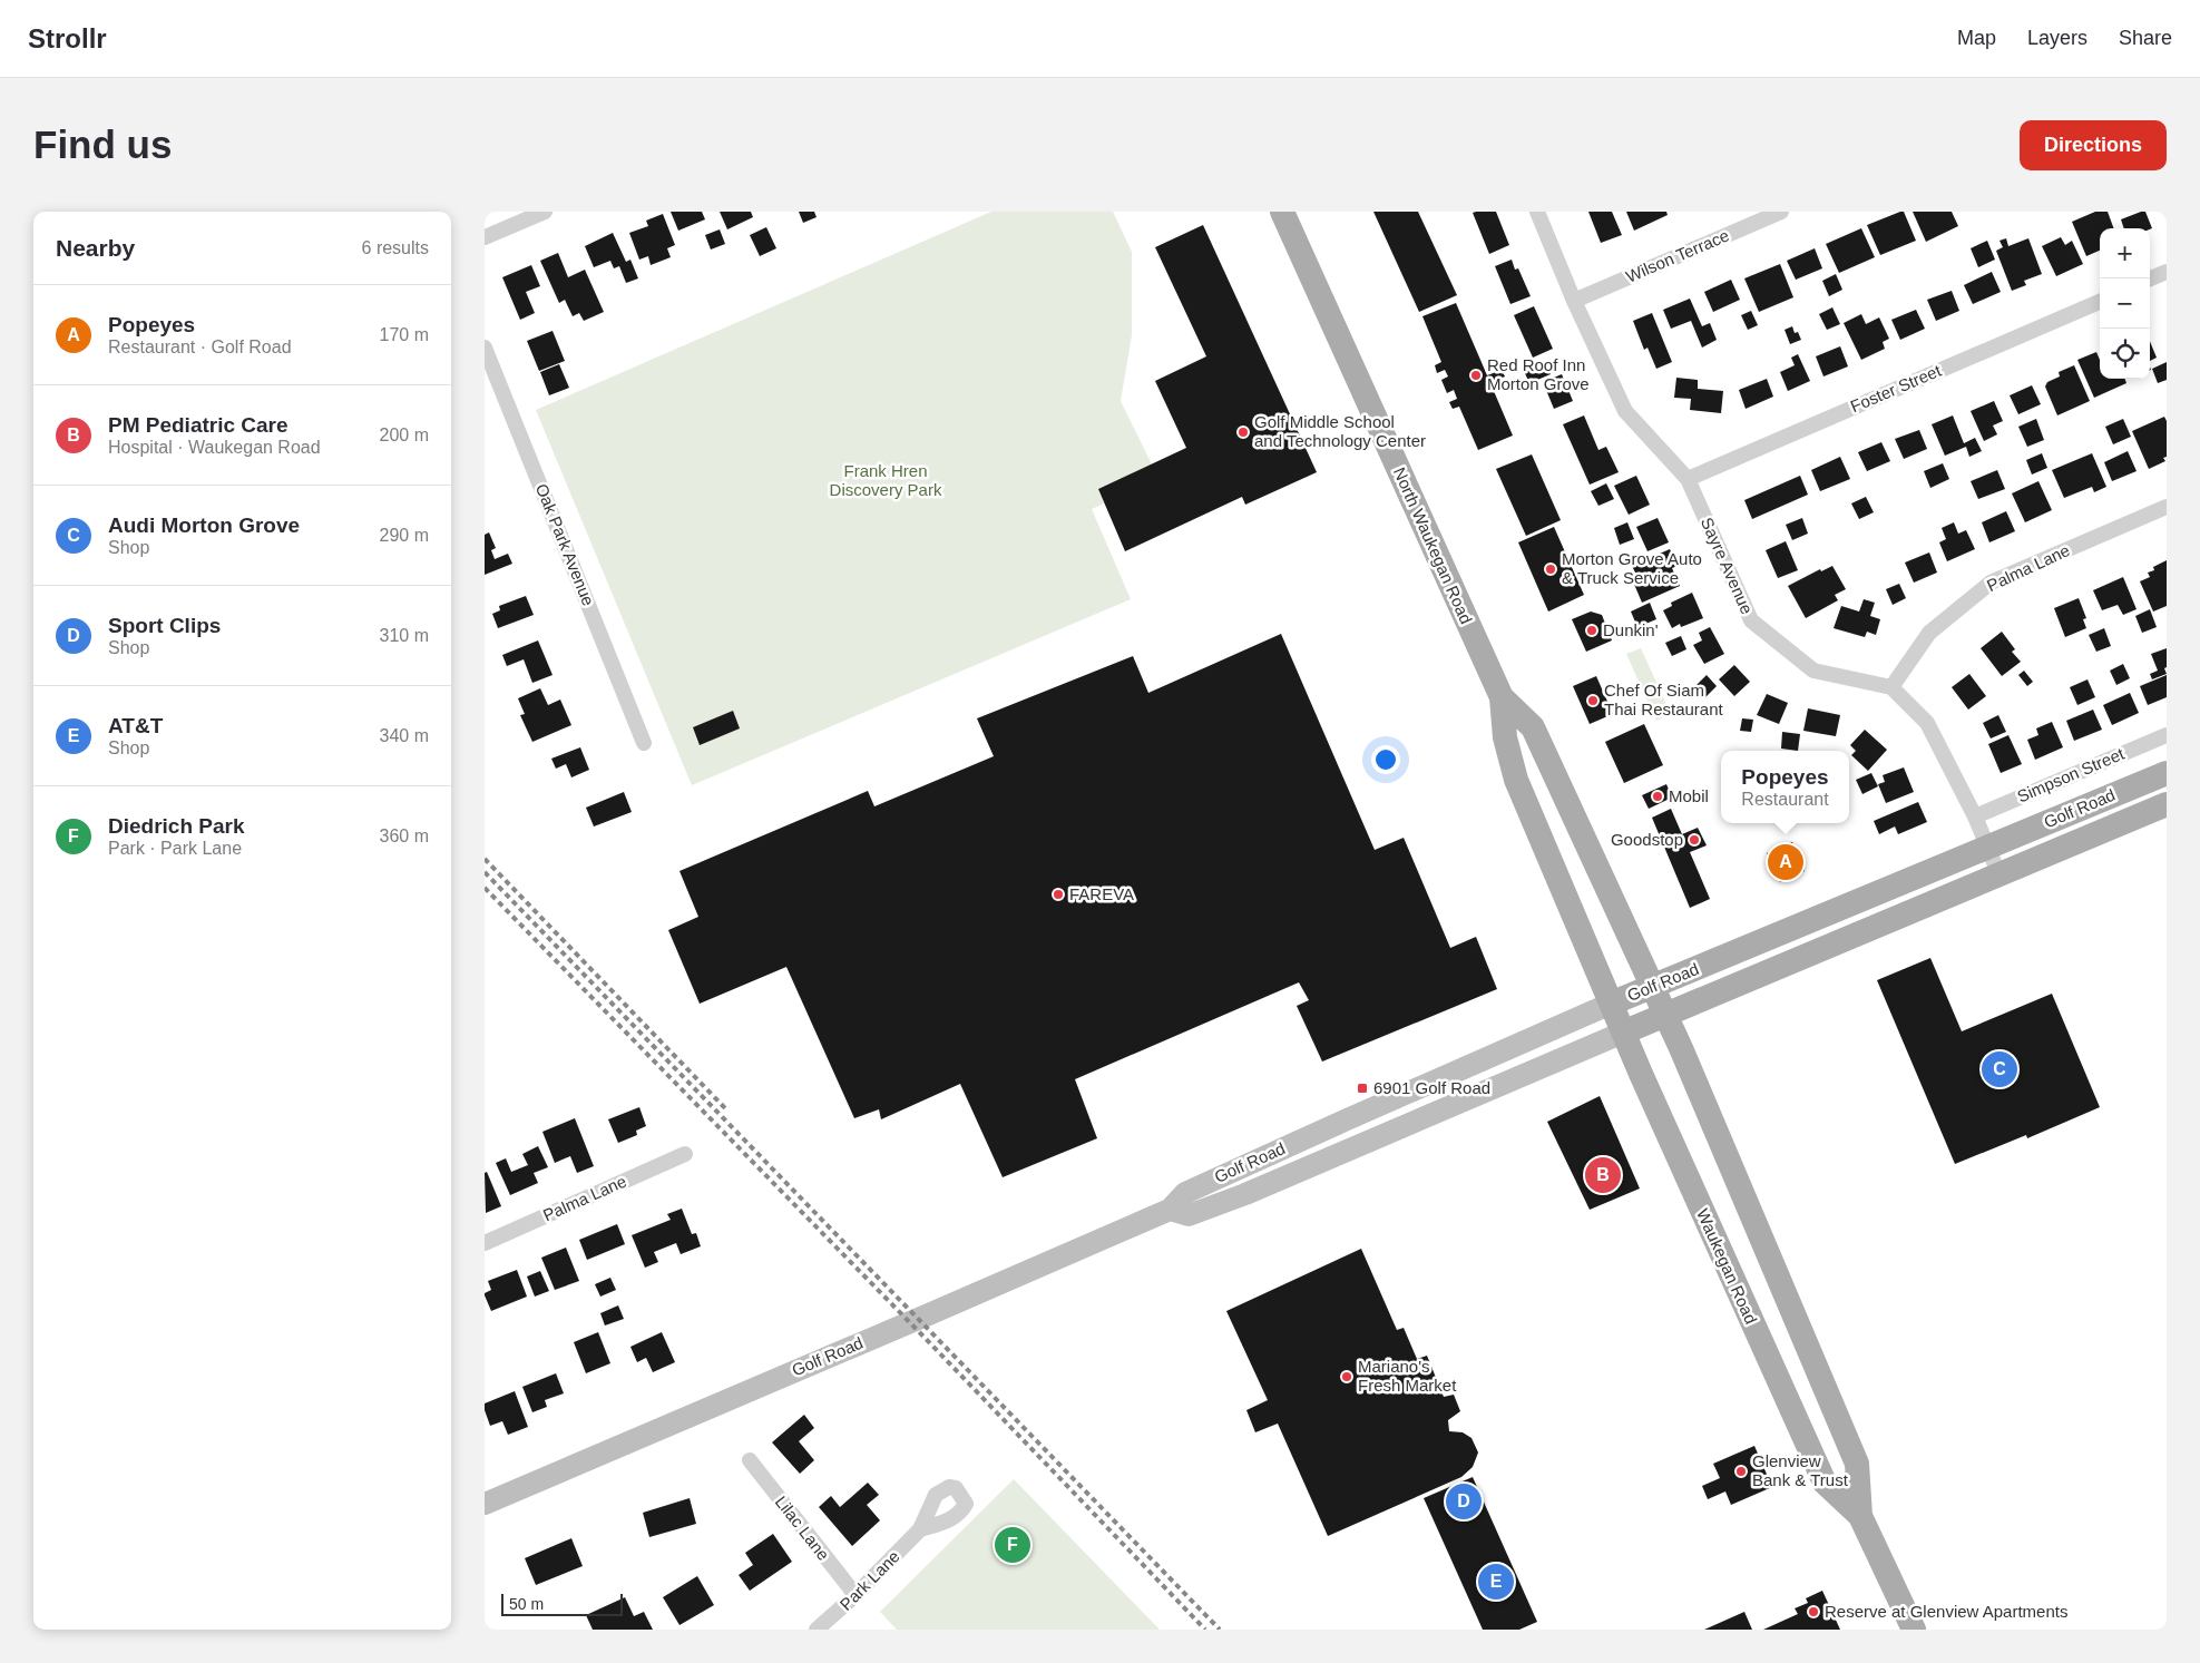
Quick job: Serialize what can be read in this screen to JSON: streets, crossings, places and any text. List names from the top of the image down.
{
  "streets": {
    "main road": ["North Waukegan Road", "Golf Road", "Waukegan Road"],
    "street": [
      "Wilson Terrace",
      "Foster Street",
      "Oak Park Avenue",
      "Sayre Avenue",
      "Palma Lane",
      "Simpson Street",
      "Lilac Lane",
      "Park Lane"
    ]
  },
  "crossings": [
    ["Wilson Terrace", "Sayre Avenue"],
    ["Foster Street", "Sayre Avenue"],
    ["North Waukegan Road", "Golf Road"],
    ["North Waukegan Road", "Waukegan Road"],
    ["Sayre Avenue", "Palma Lane"],
    ["Golf Road", "Waukegan Road"],
    ["Lilac Lane", "Park Lane"]
  ],
  "parks": ["Frank Hren Discovery Park"],
  "places": {
    "other": [
      "Red Roof Inn Morton Grove",
      "Golf Middle School and Technology Center",
      "Morton Grove Auto & Truck Service",
      "Dunkin'",
      "Chef Of Siam Thai Restaurant",
      "Mobil",
      "Goodstop",
      "FAREVA",
      "Mariano's Fresh Market",
      "Glenview Bank & Trust",
      "Reserve at Glenview Apartments"
    ],
    "transit": ["6901 Golf Road"]
  },
  "scale_bar": "50 m",
  "page": {
    "header": "Strollr",
    "nav": ["Map", "Layers", "Share"],
    "buttons": "Directions",
    "title": "Find us",
    "heading": ["Nearby", "6 results"],
    "map_buttons": ["+", "−"],
    "list": [
      {
        "mark": "A",
        "name": "Popeyes",
        "note": "Restaurant · Golf Road",
        "value": "170 m"
      },
      {
        "mark": "B",
        "name": "PM Pediatric Care",
        "note": "Hospital · Waukegan Road",
        "value": "200 m"
      },
      {
        "mark": "C",
        "name": "Audi Morton Grove",
        "note": "Shop",
        "value": "290 m"
      },
      {
        "mark": "D",
        "name": "Sport Clips",
        "note": "Shop",
        "value": "310 m"
      },
      {
        "mark": "E",
        "name": "AT&T",
        "note": "Shop",
        "value": "340 m"
      },
      {
        "mark": "F",
        "name": "Diedrich Park",
        "note": "Park · Park Lane",
        "value": "360 m"
      }
    ],
    "popup": ["Popeyes", "Restaurant"],
    "pins": [
      "A",
      "C",
      "B",
      "D",
      "F",
      "E"
    ],
    "scale": "50 m"
  }
}
